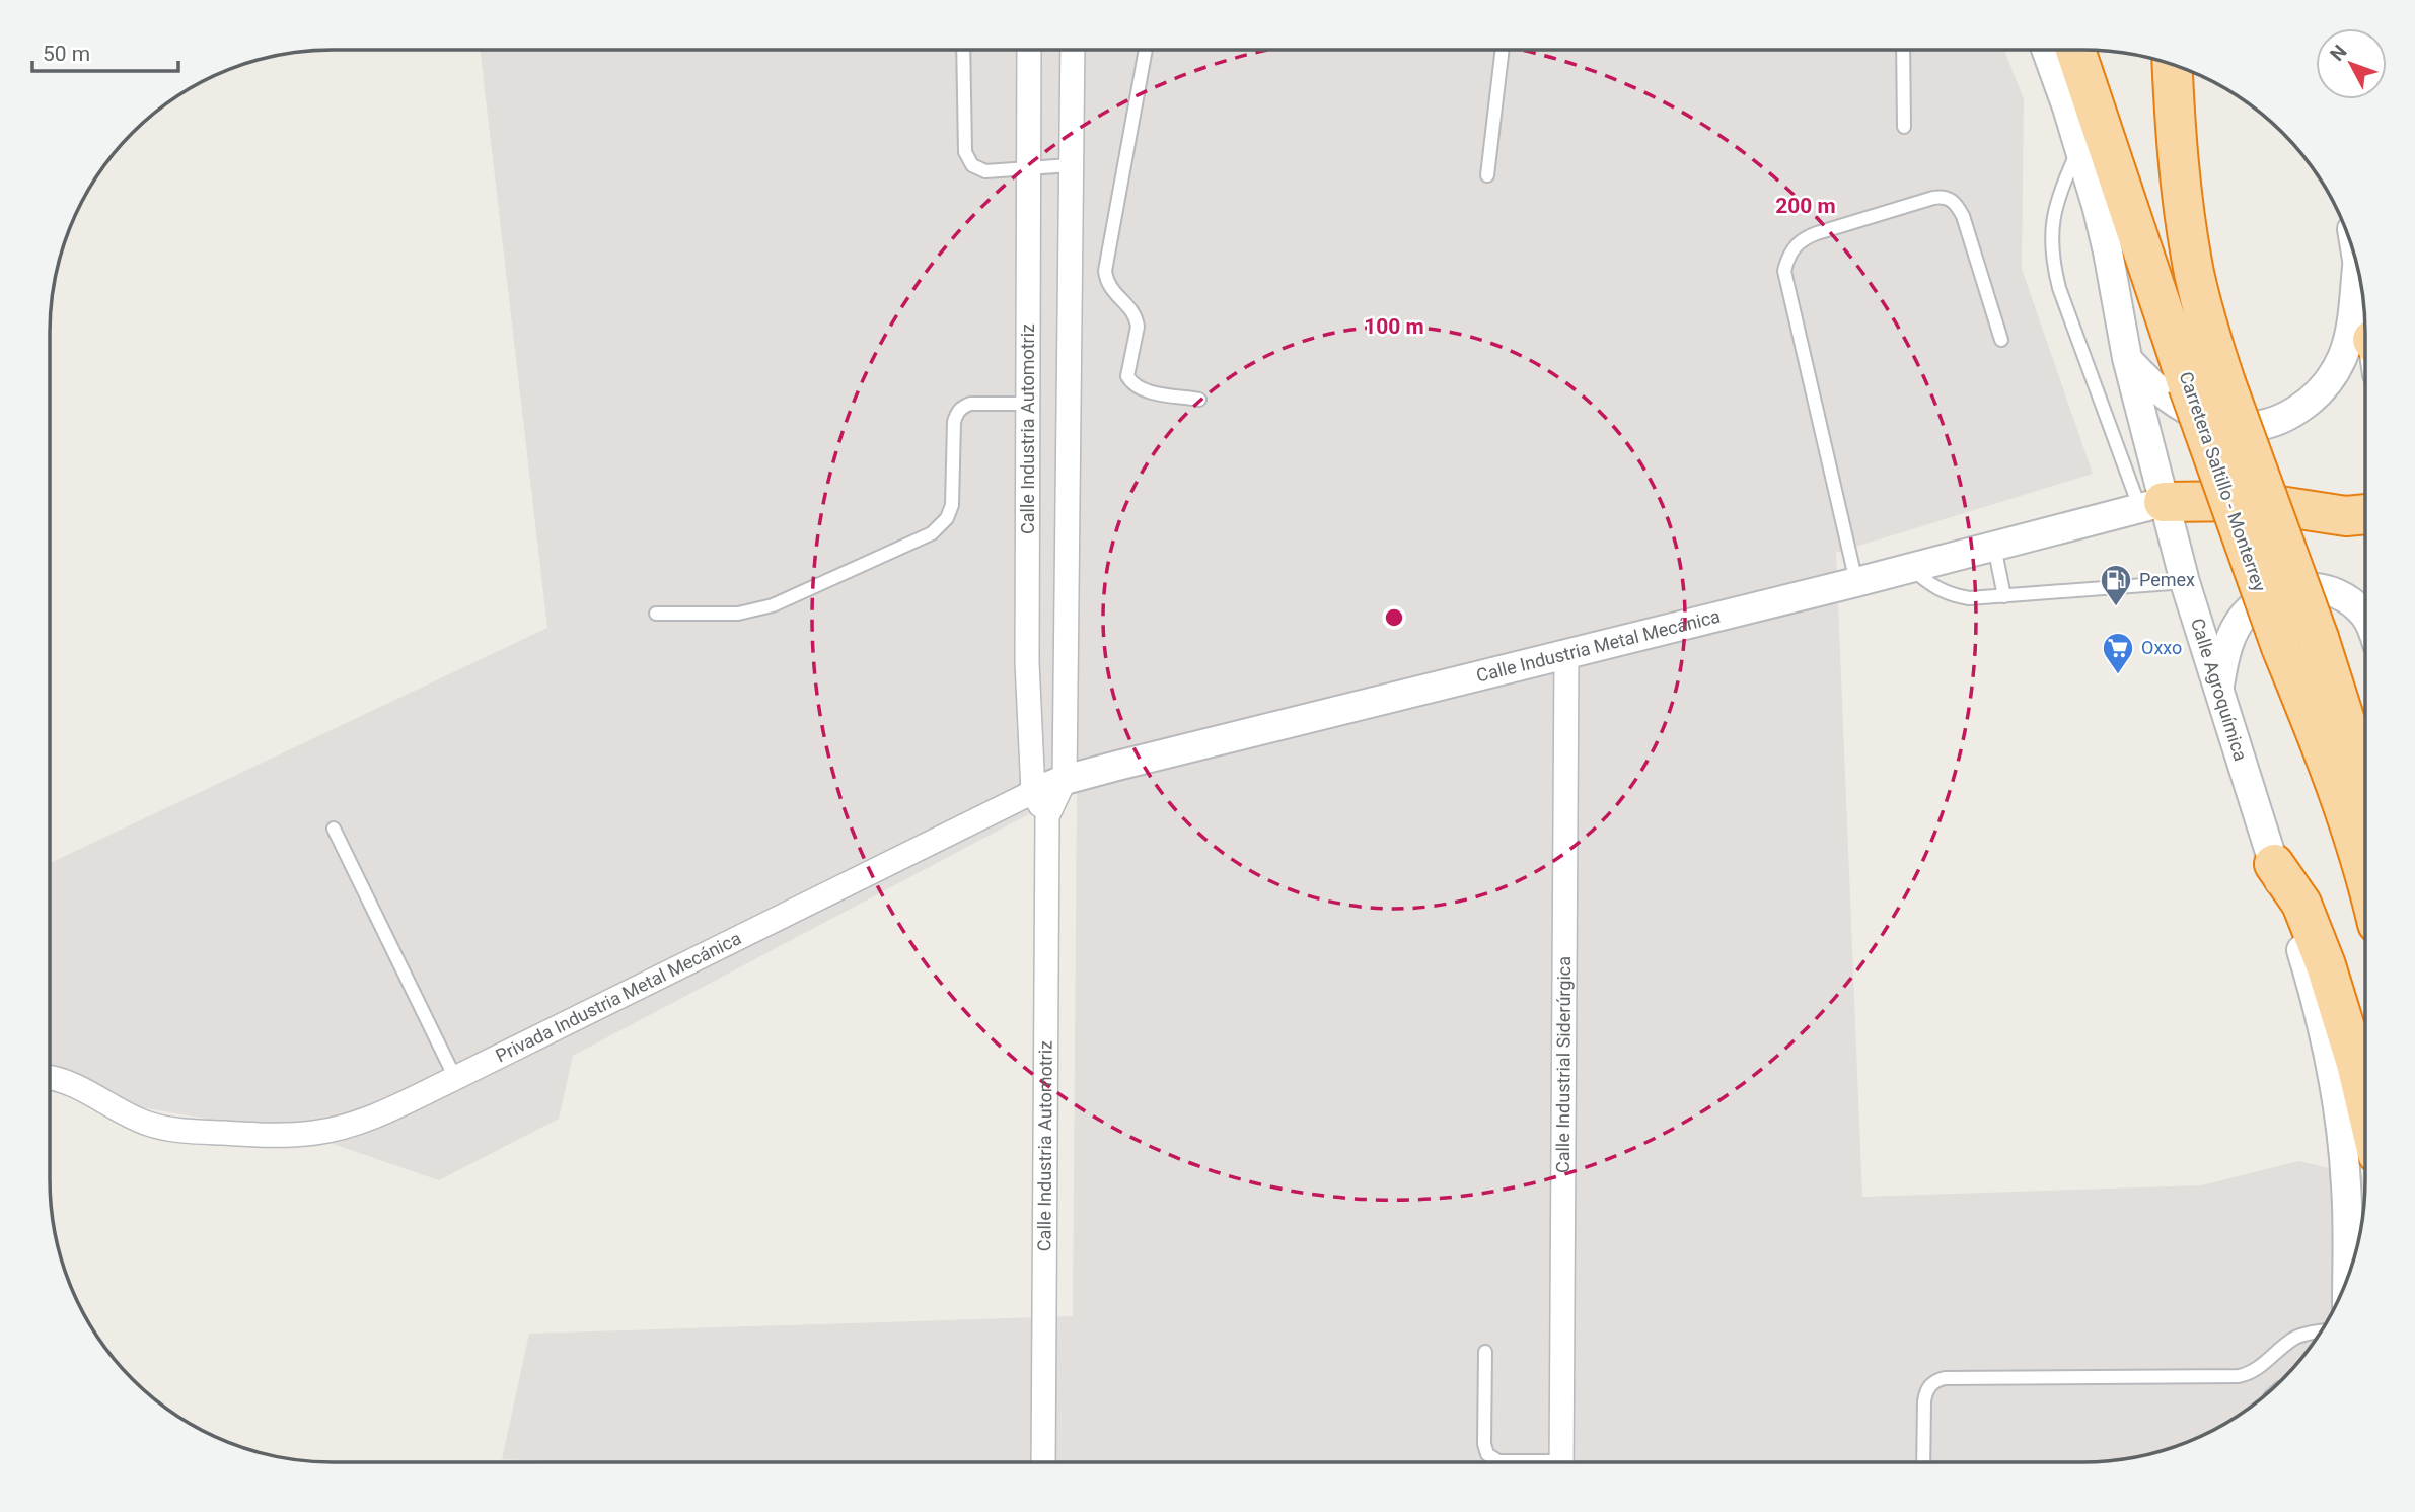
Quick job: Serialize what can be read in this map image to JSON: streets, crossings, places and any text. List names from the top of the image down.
{
  "streets": {
    "highway": ["Carretera Saltillo - Monterrey"],
    "street": [
      "Calle Industria Automotriz",
      "Calle Industria Metal Mecánica",
      "Calle Agroquímica",
      "Privada Industria Metal Mecánica",
      "Calle Industrial Siderúrgica"
    ]
  },
  "crossings": [
    ["Calle Industria Automotriz", "Calle Industria Metal Mecánica"],
    ["Calle Industria Automotriz", "Privada Industria Metal Mecánica"],
    ["Calle Industria Metal Mecánica", "Calle Agroquímica"],
    ["Calle Industria Metal Mecánica", "Privada Industria Metal Mecánica"],
    ["Calle Industria Metal Mecánica", "Calle Industrial Siderúrgica"]
  ],
  "places": {
    "fuel station": ["Pemex"],
    "supermarket": ["Oxxo"]
  },
  "scale_bar": "50 m",
  "north": "top left",
  "rings": ["200 m", "100 m"]
}
